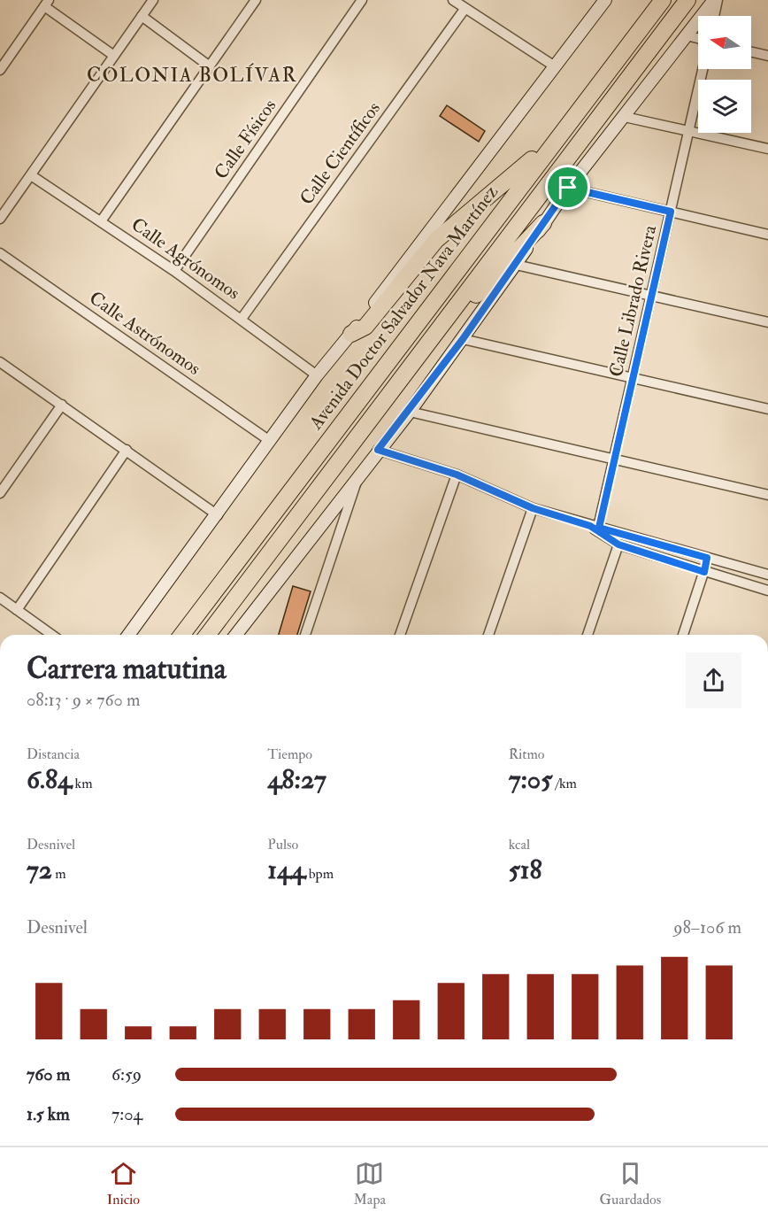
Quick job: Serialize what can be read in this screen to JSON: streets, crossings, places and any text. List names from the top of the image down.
{
  "streets": {
    "highway": ["Avenida Doctor Salvador Nava Martínez"],
    "street": [
      "Calle Físicos",
      "Calle Científicos",
      "Calle Agrónomos",
      "Calle Librado Rivera",
      "Calle Astrónomos"
    ]
  },
  "crossings": [
    ["Calle Físicos", "Calle Agrónomos"],
    ["Calle Científicos", "Calle Agrónomos"],
    ["Calle Agrónomos", "Avenida Doctor Salvador Nava Martínez"],
    ["Avenida Doctor Salvador Nava Martínez", "Calle Astrónomos"]
  ],
  "districts": ["COLONIA BOLÍVAR"],
  "north": "left",
  "page": {
    "heading": ["Carrera matutina", "08:13 · 9 × 760 m"],
    "stats": [
      ["Distancia", "6.84 km"],
      ["Tiempo", "48:27"],
      ["Ritmo", "7:05 /km"],
      ["Desnivel", "72 m"],
      ["Pulso", "144 bpm"],
      ["kcal", "518"]
    ],
    "chart": ["Desnivel", "98–106 m"],
    "list": [
      {
        "name": "760 m",
        "note": "6:59"
      },
      {
        "name": "1.5 km",
        "note": "7:04"
      }
    ],
    "tabs": ["Inicio", "Mapa", "Guardados"]
  }
}
